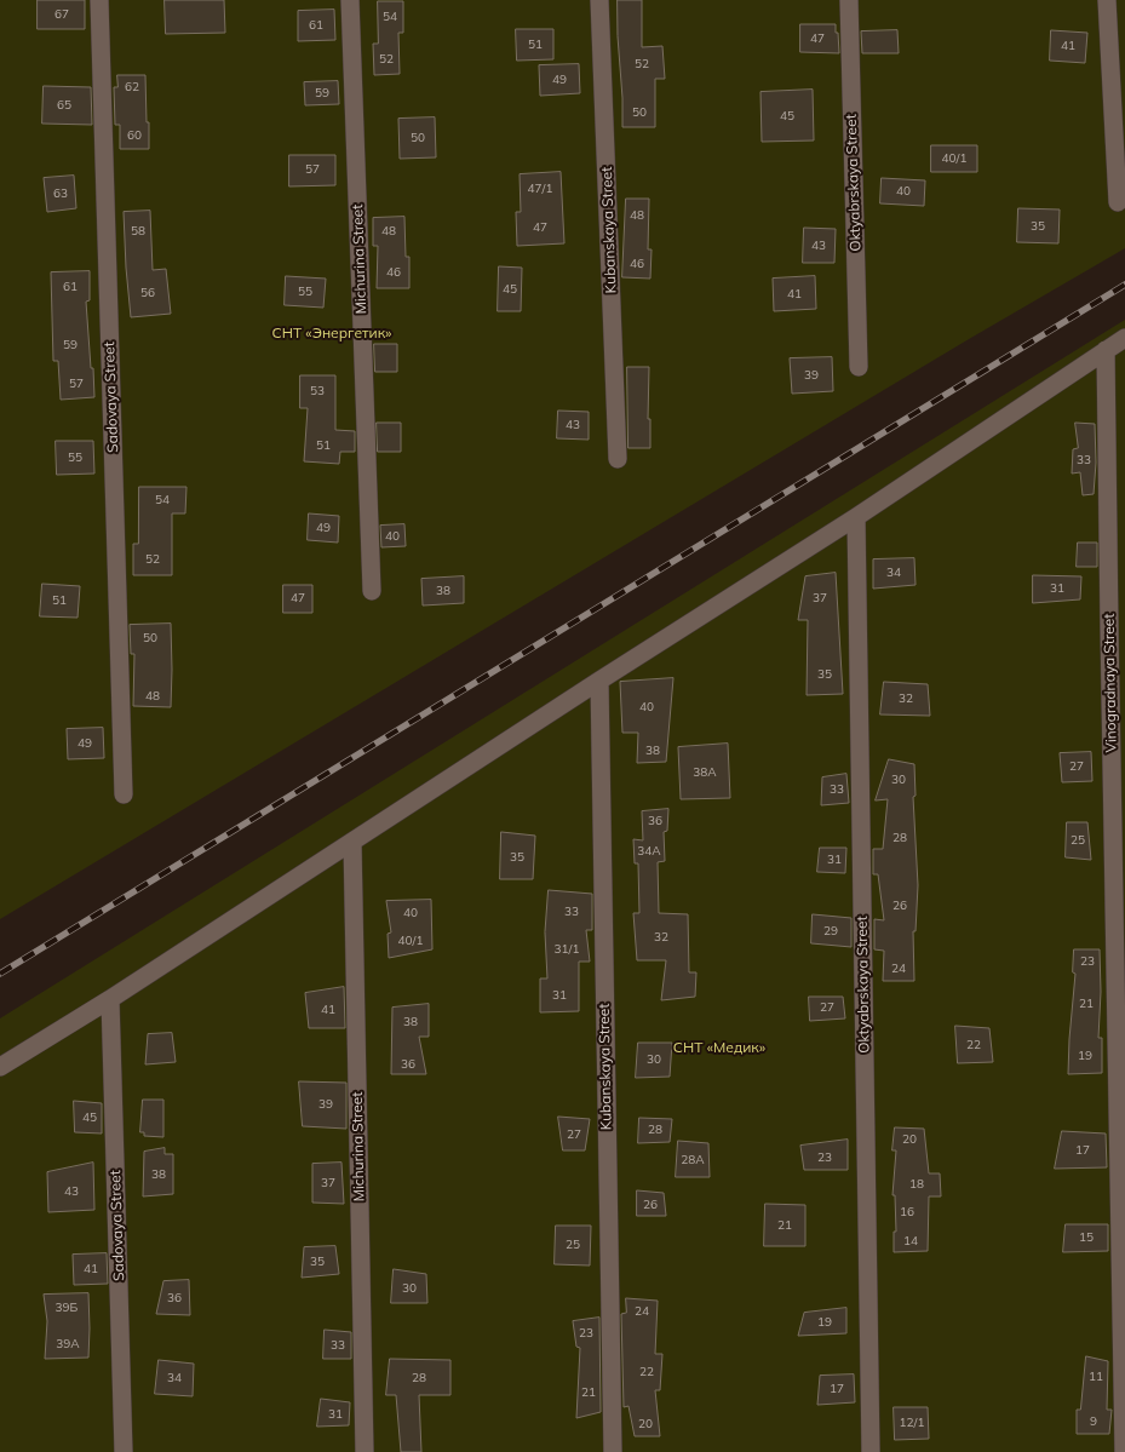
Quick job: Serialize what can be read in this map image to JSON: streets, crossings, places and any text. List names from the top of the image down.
{
  "streets": {
    "street": [
      "Oktyabrskaya Street",
      "Kubanskaya Street",
      "Michurina Street",
      "Sadovaya Street",
      "Vinogradnaya Street"
    ]
  },
  "parks": ["СНТ «Энергетик»", "СНТ «Медик»"],
  "house_numbers": [
    "67",
    "54",
    "61",
    "47",
    "51",
    "41",
    "52",
    "52",
    "49",
    "62",
    "59",
    "65",
    "50",
    "45",
    "60",
    "50",
    "40/1",
    "57",
    "47/1",
    "40",
    "63",
    "48",
    "35",
    "47",
    "58",
    "48",
    "43",
    "46",
    "46",
    "61",
    "45",
    "55",
    "56",
    "41",
    "59",
    "39",
    "57",
    "53",
    "43",
    "51",
    "55",
    "33",
    "54",
    "49",
    "40",
    "52",
    "34",
    "31",
    "38",
    "47",
    "37",
    "51",
    "50",
    "35",
    "48",
    "32",
    "40",
    "49",
    "38",
    "27",
    "38А",
    "30",
    "33",
    "36",
    "28",
    "25",
    "34А",
    "35",
    "31",
    "26",
    "33",
    "40",
    "29",
    "32",
    "40/1",
    "31/1",
    "23",
    "24",
    "31",
    "21",
    "27",
    "41",
    "38",
    "22",
    "19",
    "30",
    "36",
    "39",
    "45",
    "28",
    "27",
    "20",
    "17",
    "23",
    "28А",
    "38",
    "37",
    "18",
    "43",
    "26",
    "16",
    "21",
    "15",
    "14",
    "25",
    "35",
    "41",
    "30",
    "36",
    "39Б",
    "24",
    "19",
    "23",
    "39А",
    "33",
    "22",
    "11",
    "34",
    "28",
    "17",
    "21",
    "31",
    "9",
    "12/1",
    "20"
  ]
}
